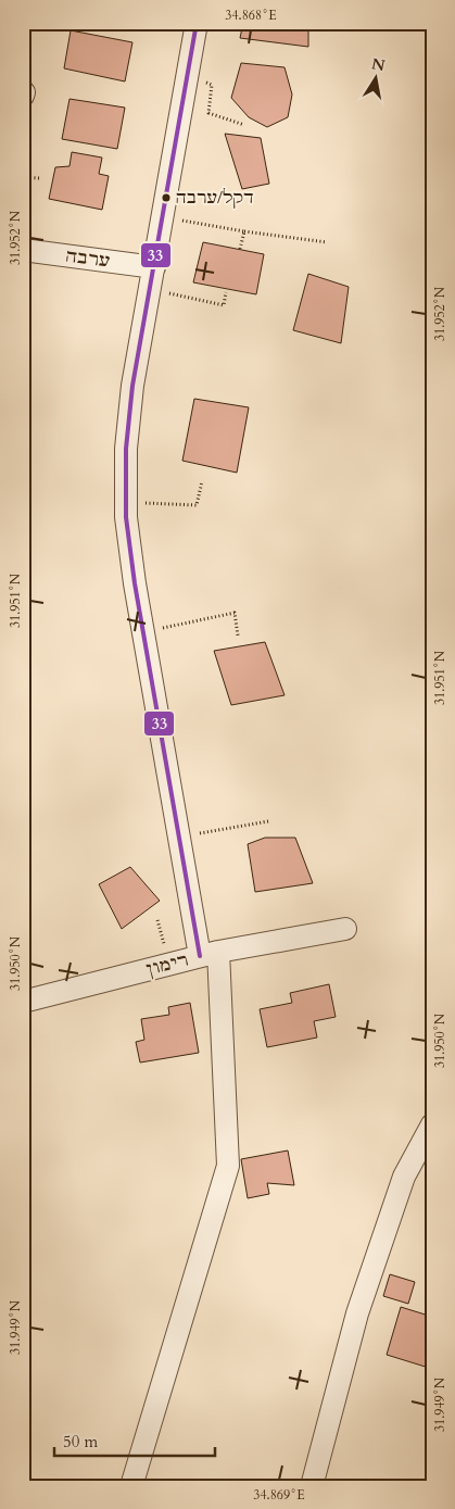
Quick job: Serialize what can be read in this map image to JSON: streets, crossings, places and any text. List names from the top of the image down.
{
  "streets": {
    "street": ["ערבה", "רימון"]
  },
  "places": ["דקל/ערבה"],
  "lines": ["transit line 33"],
  "scale_bar": "50 m",
  "north": "top",
  "coordinates": [
    "34.868°E",
    "31.952°N",
    "31.951°N",
    "31.950°N",
    "31.949°N",
    "34.869°E"
  ]
}
